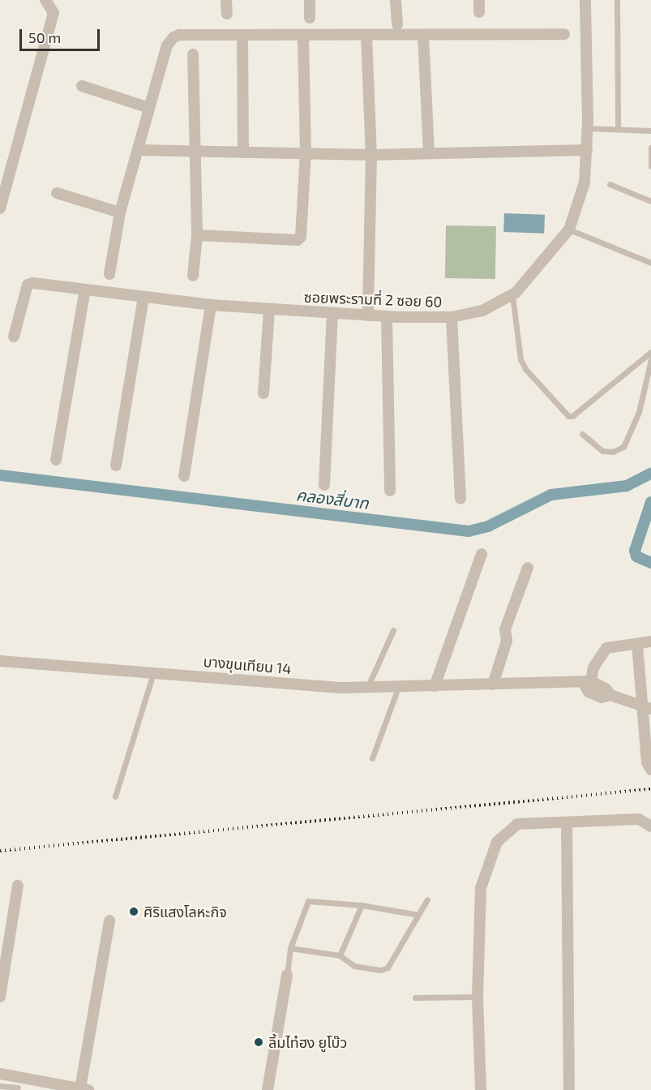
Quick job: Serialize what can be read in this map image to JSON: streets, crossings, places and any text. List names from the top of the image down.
{
  "streets": {
    "street": ["ซอยพระรามที่ 2 ซอย 60", "บางขุนเทียน 14"]
  },
  "water": ["คลองสี่บาท"],
  "places": ["ศิริแสงโลหะกิจ", "ลิ้มไท๋ฮง ยูโบ๊ว"],
  "scale_bar": "50 m"
}
